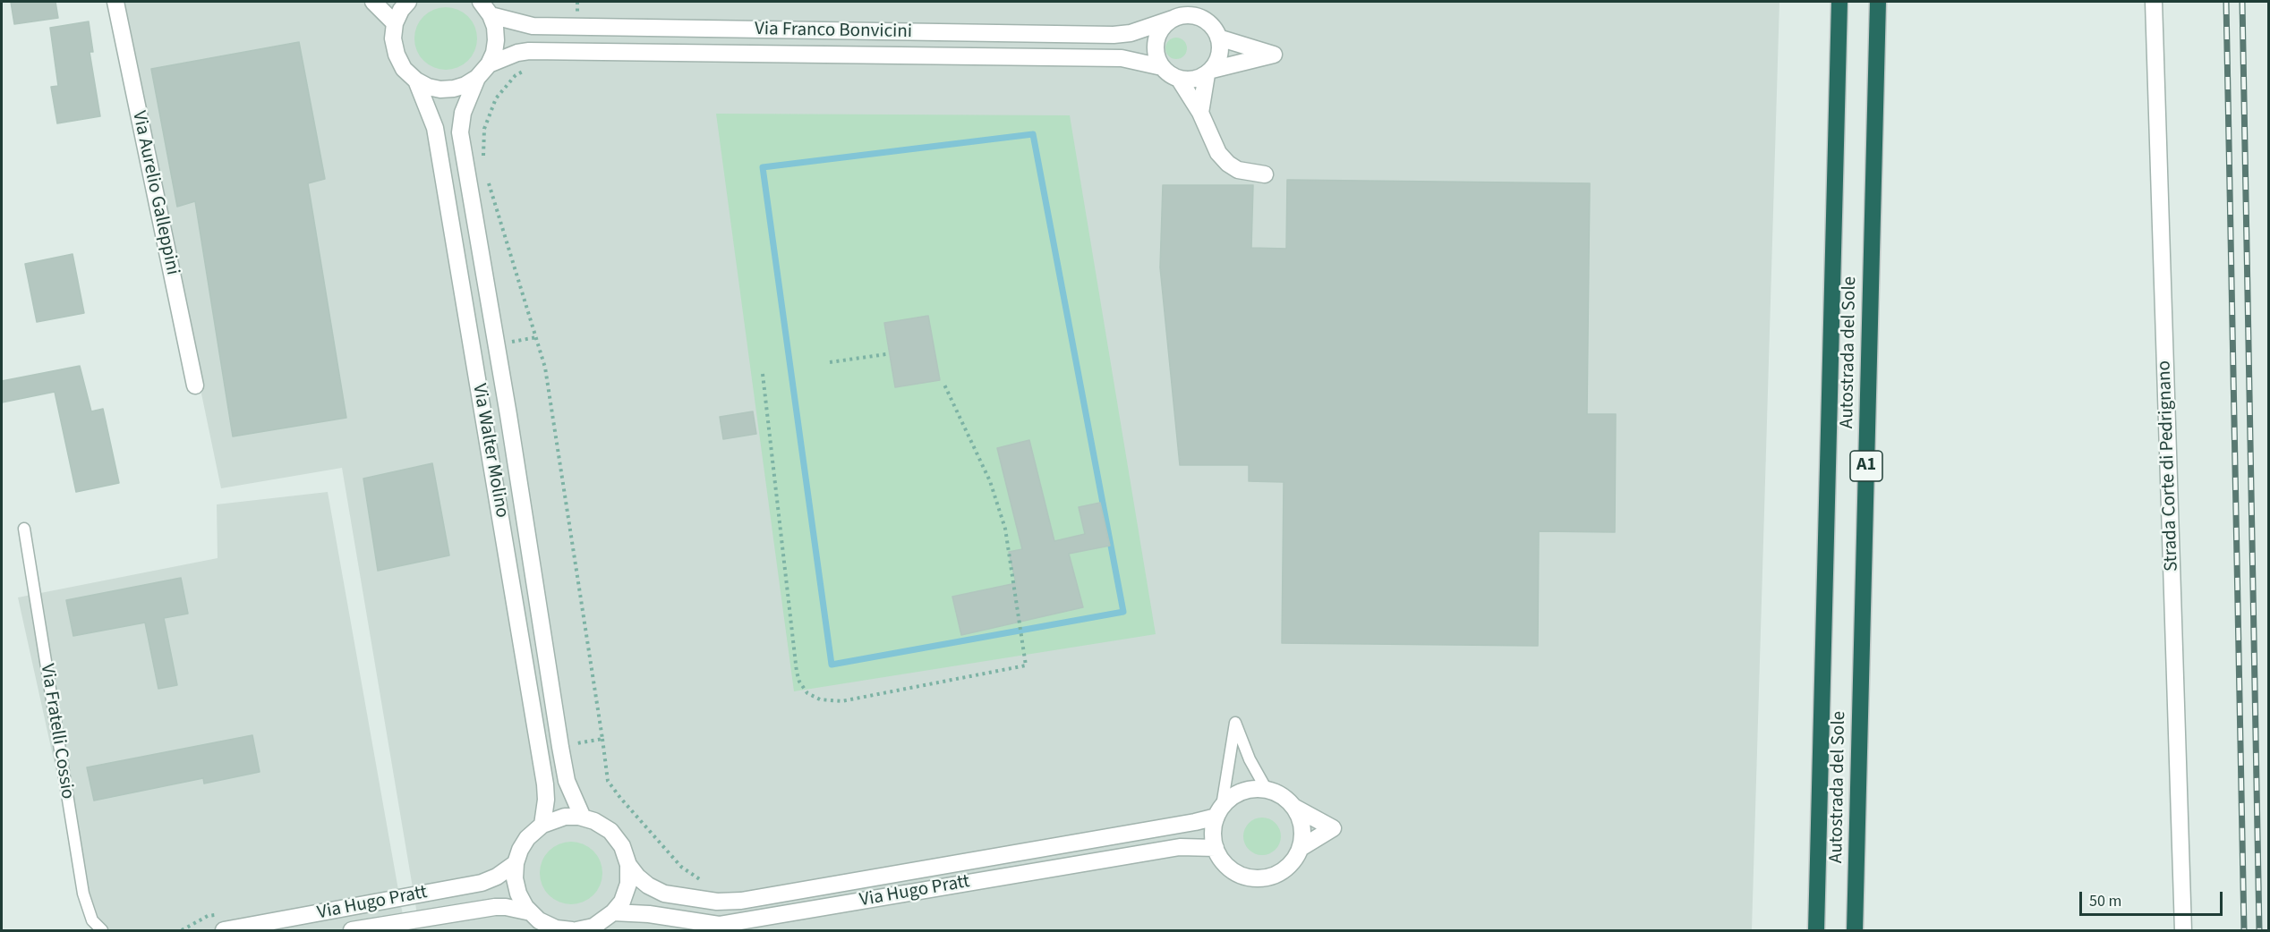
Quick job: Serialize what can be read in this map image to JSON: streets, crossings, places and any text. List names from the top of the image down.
{
  "streets": {
    "highway": ["Autostrada del Sole", "A1"],
    "street": [
      "Via Franco Bonvicini",
      "Via Aurelio Galleppini",
      "Via Walter Molino",
      "Strada Corte di Pedrignano",
      "Via Hugo Pratt"
    ],
    "lane": ["Via Fratelli Cossio"]
  },
  "crossings": [
    ["Via Franco Bonvicini", "Via Walter Molino"],
    ["Via Walter Molino", "Via Hugo Pratt"]
  ],
  "scale_bar": "50 m"
}
